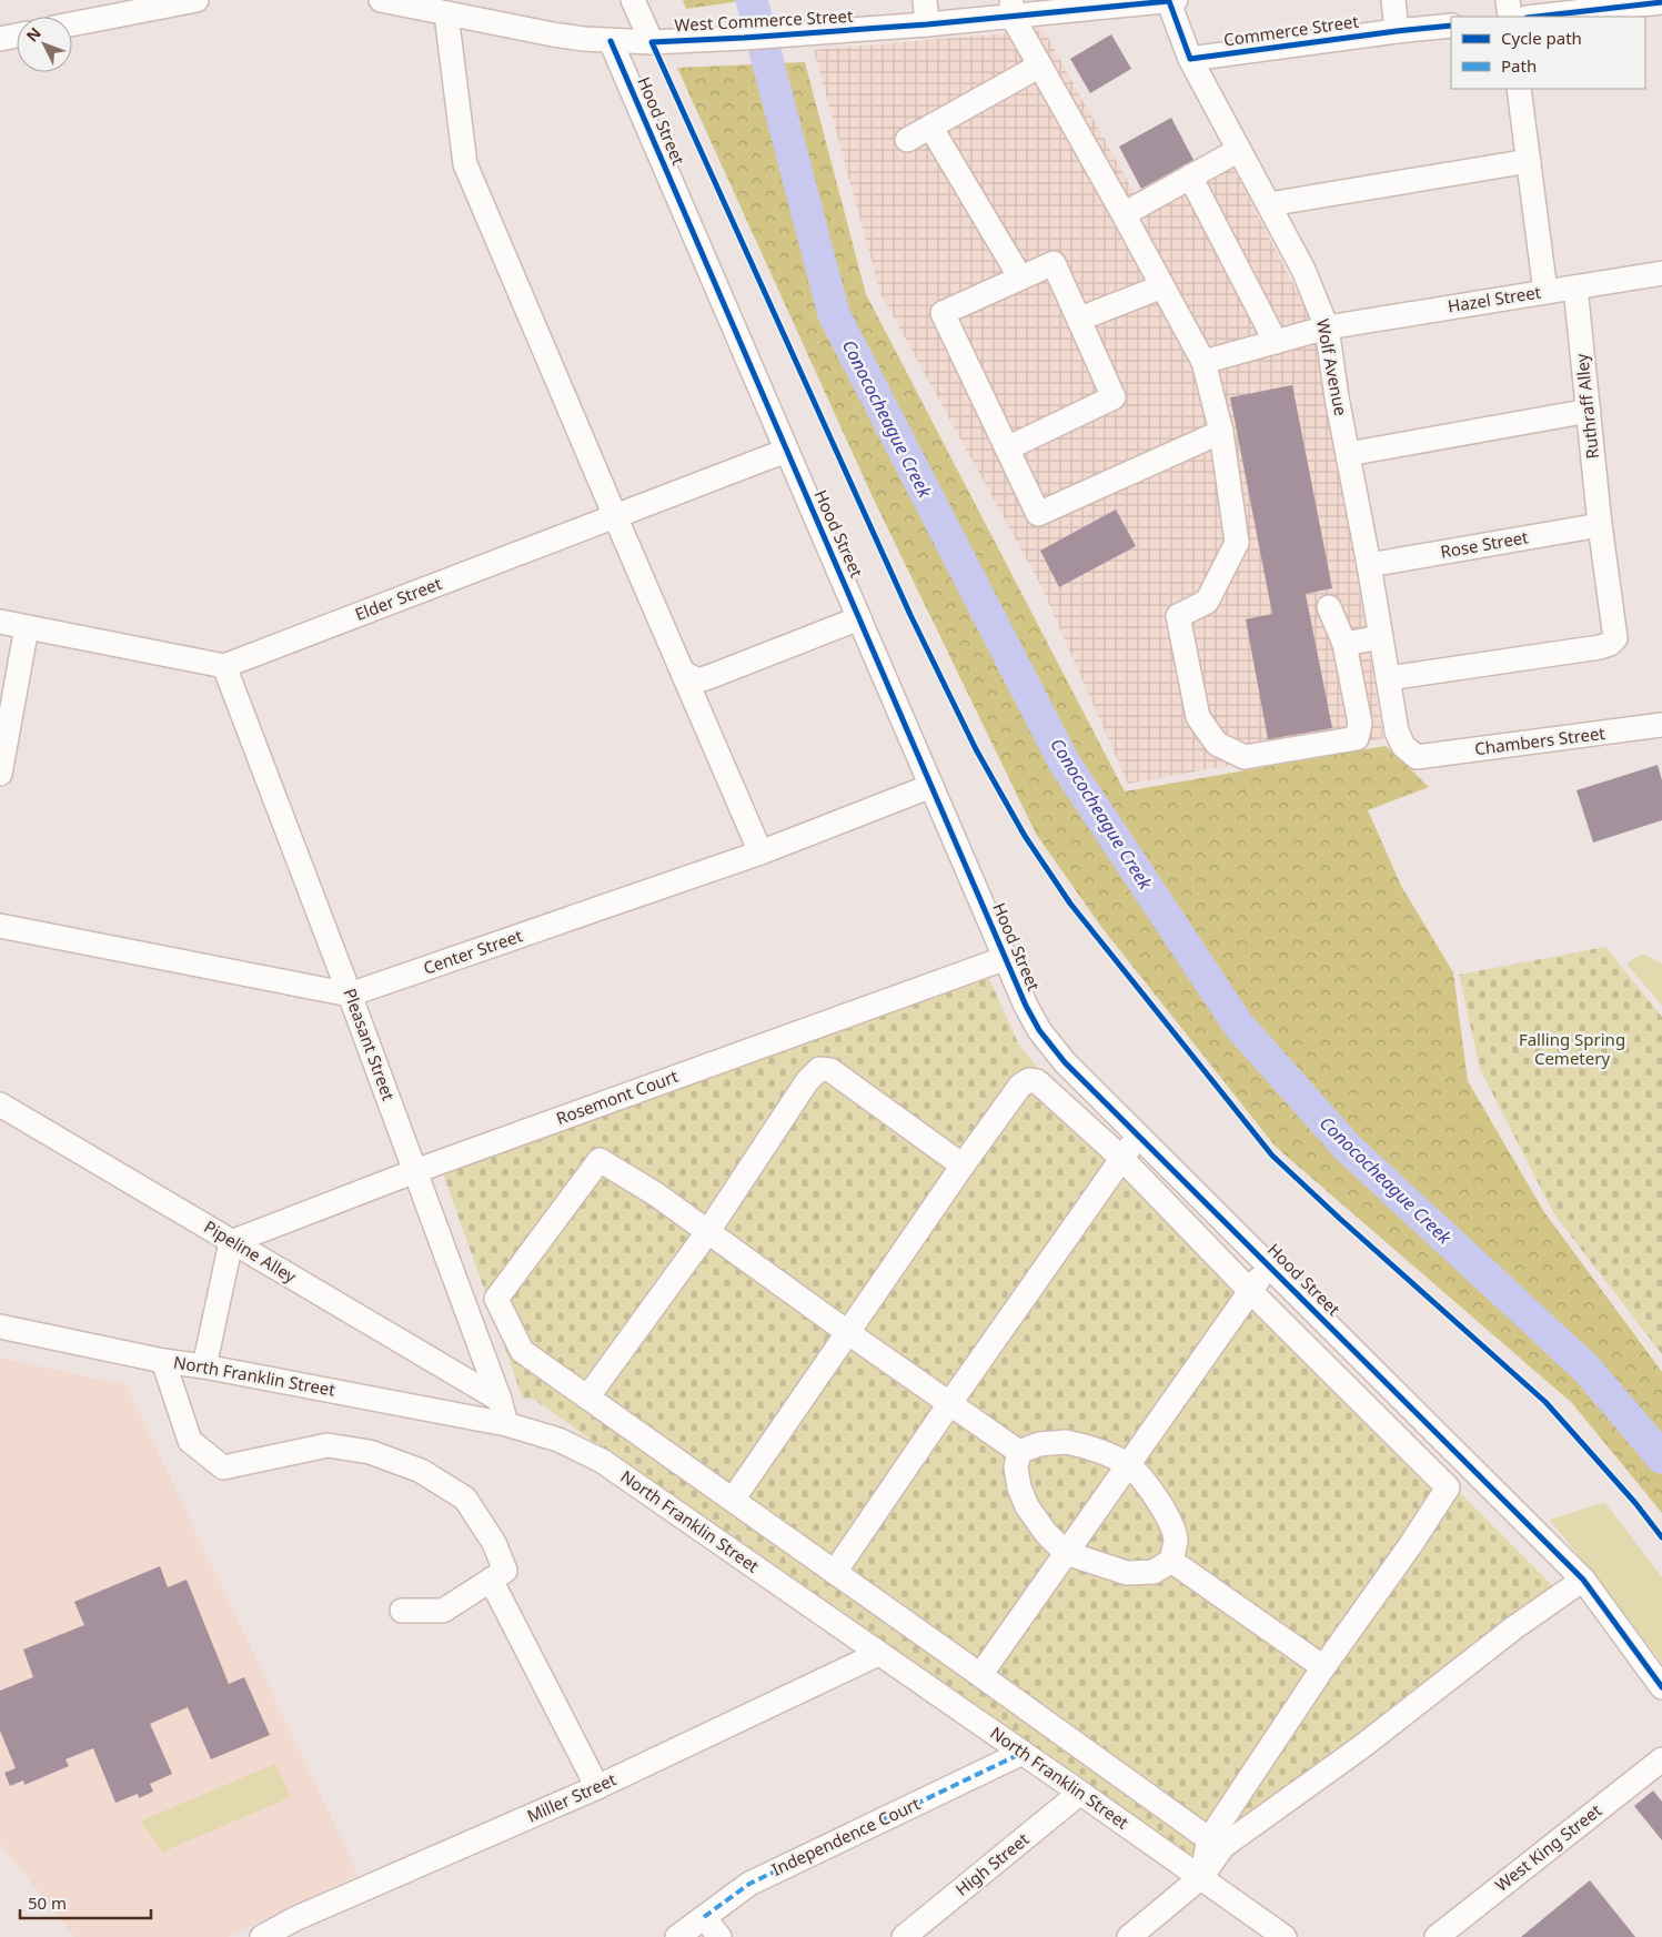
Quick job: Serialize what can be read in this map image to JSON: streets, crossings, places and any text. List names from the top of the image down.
{
  "streets": {
    "street": [
      "West Commerce Street",
      "Commerce Street",
      "Hood Street",
      "Hazel Street",
      "Wolf Avenue",
      "Ruthraff Alley",
      "Rose Street",
      "Elder Street",
      "Chambers Street",
      "Center Street",
      "Pleasant Street",
      "Rosemont Court",
      "Pipeline Alley",
      "North Franklin Street",
      "Miller Street",
      "Independence Court",
      "West King Street",
      "High Street"
    ]
  },
  "crossings": [
    ["West Commerce Street", "Hood Street"],
    ["West Commerce Street", "Wolf Avenue"],
    ["Commerce Street", "Wolf Avenue"],
    ["Hood Street", "Elder Street"],
    ["Hood Street", "Center Street"],
    ["Hood Street", "Rosemont Court"],
    ["Hazel Street", "Wolf Avenue"],
    ["Hazel Street", "Ruthraff Alley"],
    ["Wolf Avenue", "Ruthraff Alley"],
    ["Wolf Avenue", "Rose Street"],
    ["Wolf Avenue", "Chambers Street"],
    ["Ruthraff Alley", "Rose Street"],
    ["Elder Street", "Pleasant Street"],
    ["Center Street", "Pleasant Street"],
    ["Pleasant Street", "Rosemont Court"],
    ["Pleasant Street", "Pipeline Alley"],
    ["Pleasant Street", "North Franklin Street"],
    ["Rosemont Court", "Pipeline Alley"],
    ["North Franklin Street", "Miller Street"],
    ["North Franklin Street", "Independence Court"],
    ["North Franklin Street", "High Street"]
  ],
  "water": ["Conococheague Creek"],
  "parks": ["Falling Spring Cemetery"],
  "legend": ["Cycle path", "Path"],
  "scale_bar": "50 m",
  "north": "top left"
}
